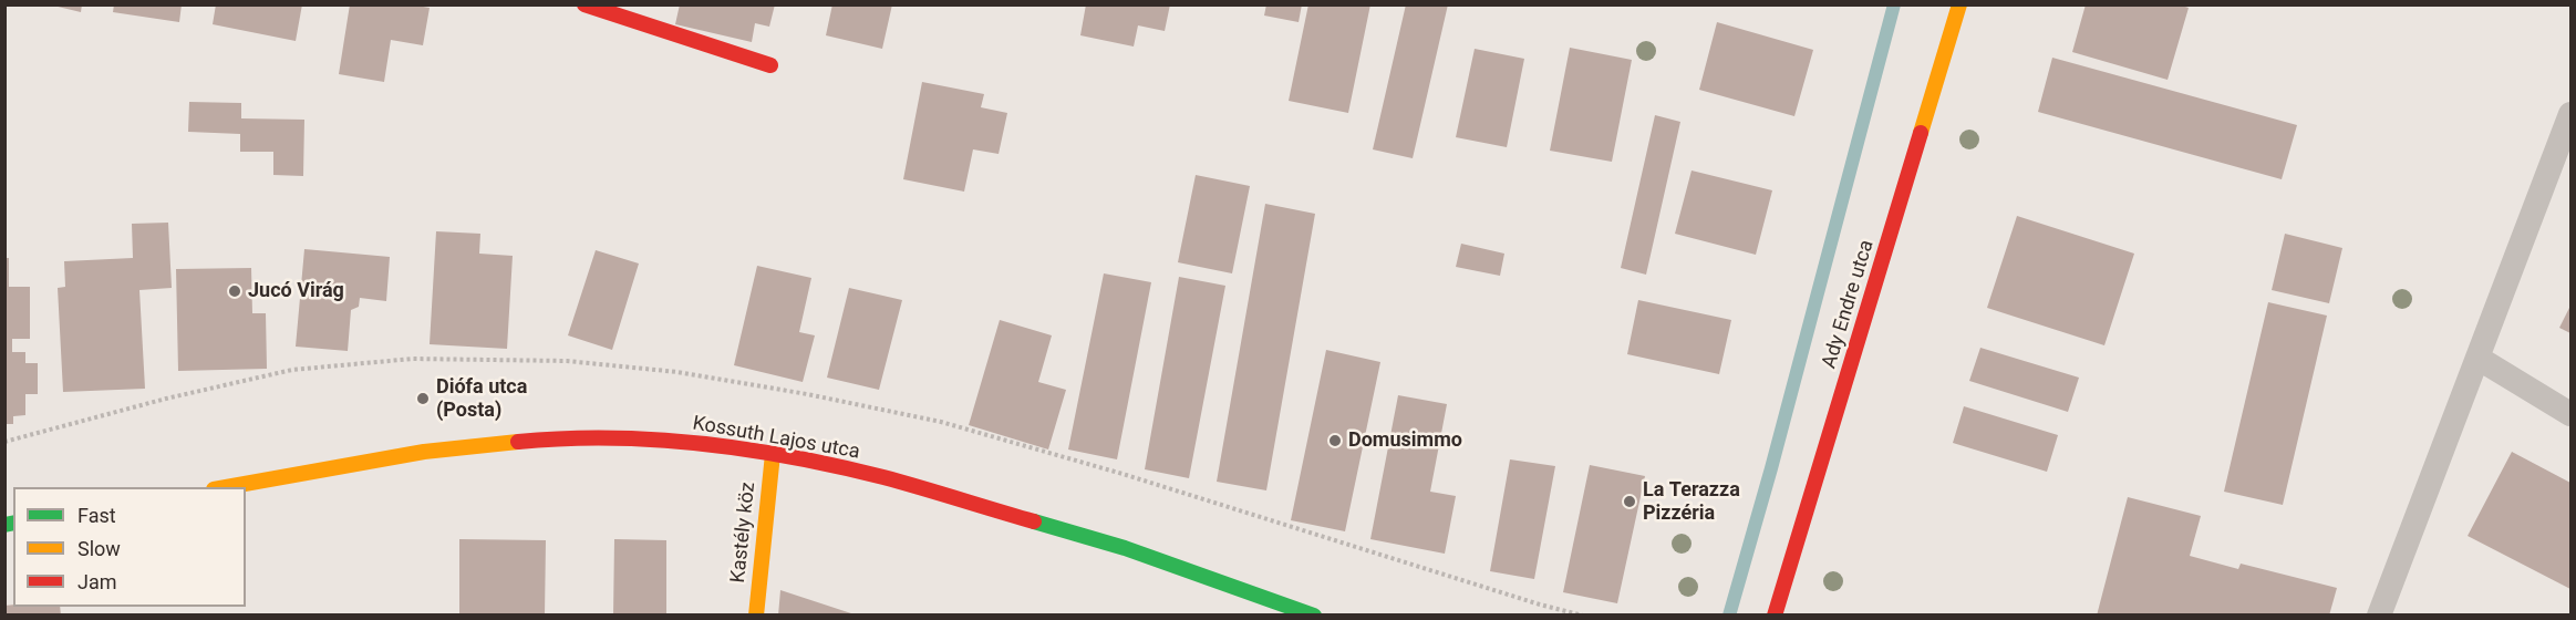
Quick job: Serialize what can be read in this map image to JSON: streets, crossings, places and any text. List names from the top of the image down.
{
  "streets": {
    "street": ["Ady Endre utca", "Kossuth Lajos utca", "Kastély köz"]
  },
  "crossings": [
    ["Kossuth Lajos utca", "Kastély köz"]
  ],
  "places": [
    "Jucó Virág",
    "Diófa utca (Posta)",
    "Domusimmo",
    "La Terazza Pizzéria"
  ],
  "legend": ["Fast", "Slow", "Jam"]
}
